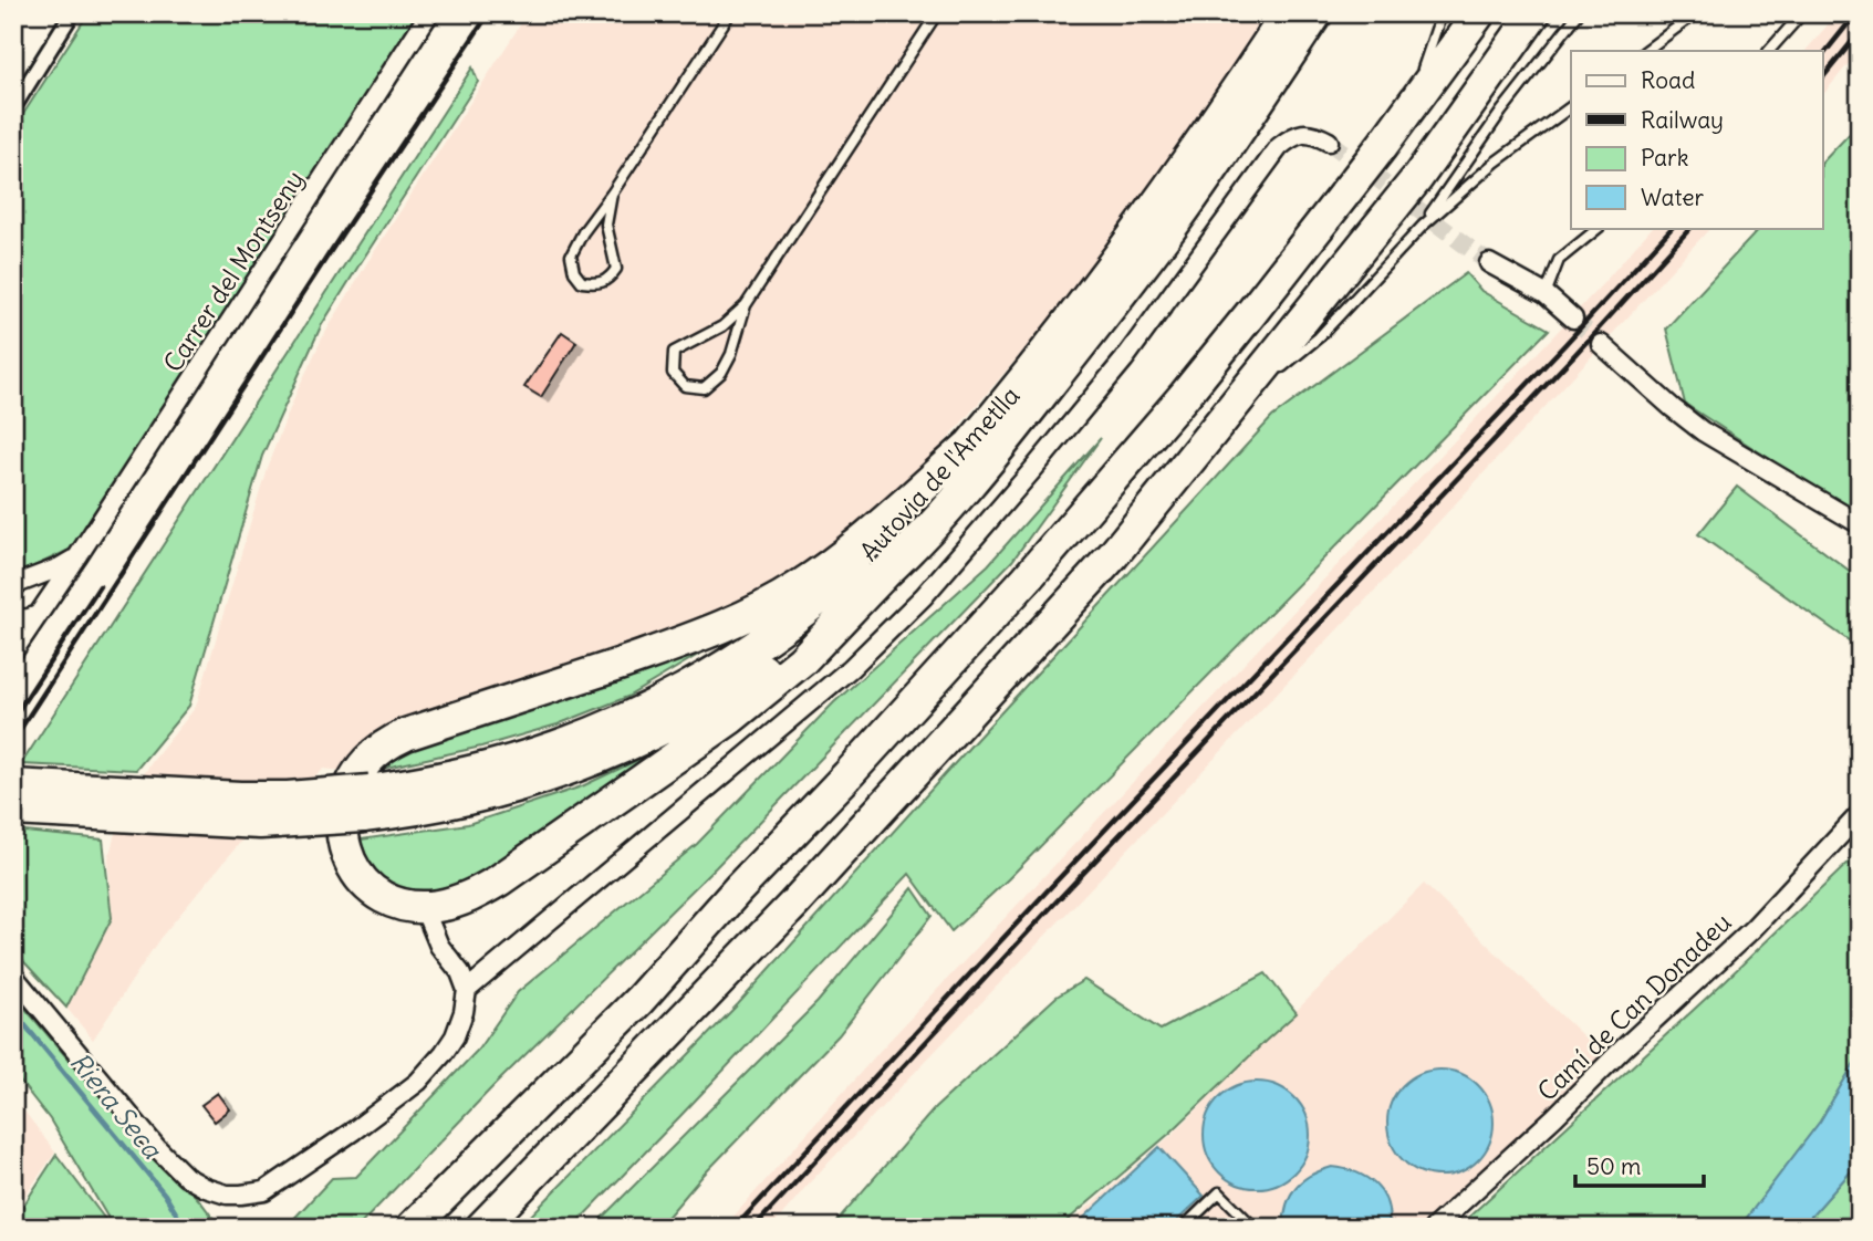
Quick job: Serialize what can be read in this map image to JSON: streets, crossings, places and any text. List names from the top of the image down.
{
  "streets": {
    "highway": ["Autovia de l'Ametlla"],
    "street": ["Carrer del Montseny", "Camí de Can Donadeu"]
  },
  "water": ["Riera Seca"],
  "legend": [
    "Road",
    "Railway",
    "Park",
    "Water"
  ],
  "scale_bar": "50 m"
}
